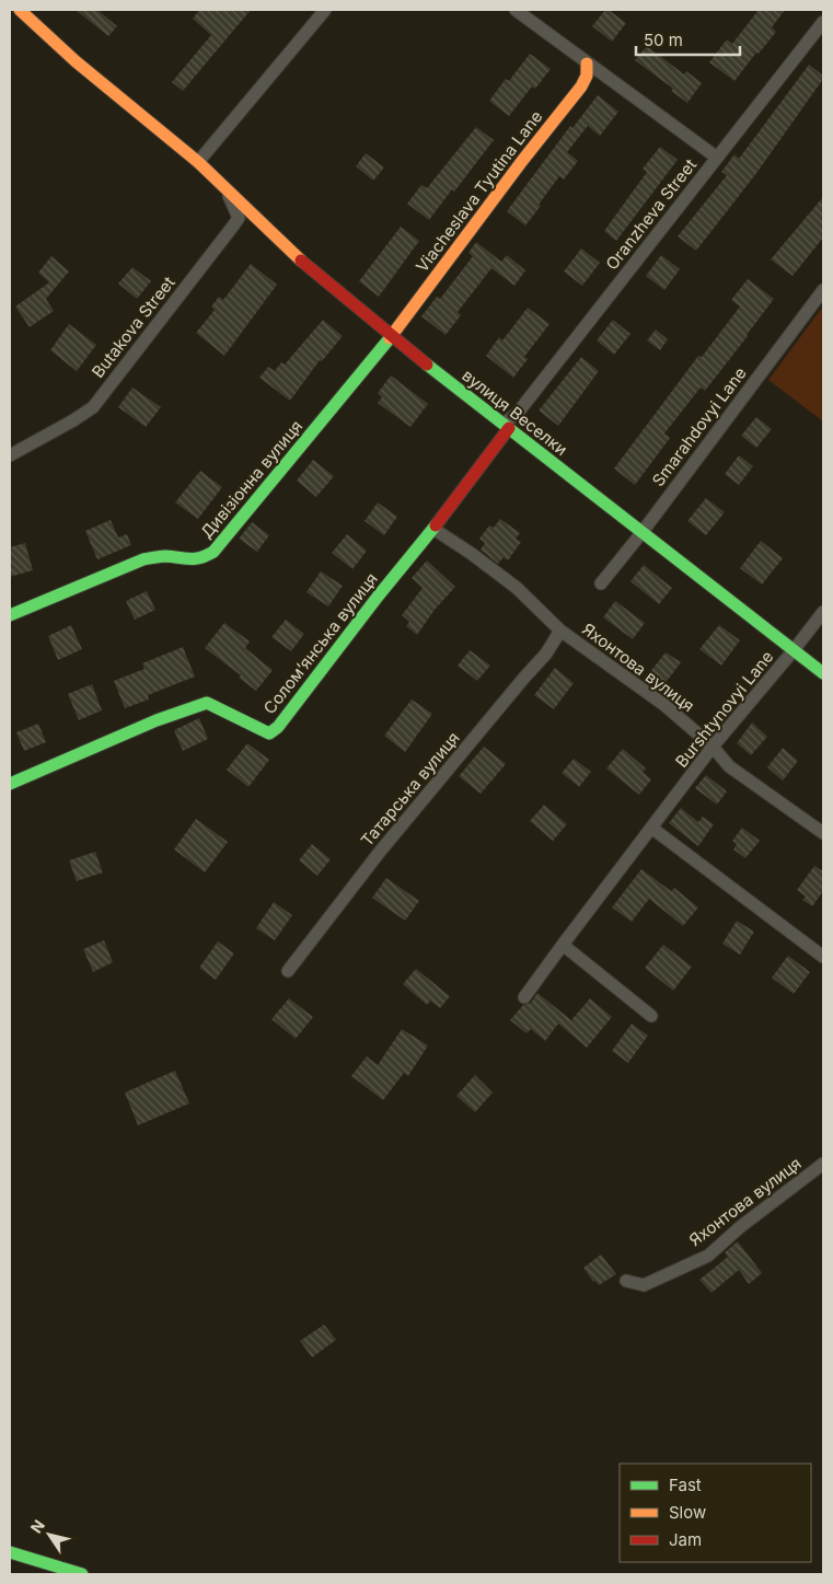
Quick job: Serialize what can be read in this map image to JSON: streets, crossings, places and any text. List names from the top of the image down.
{
  "streets": {
    "street": [
      "Viacheslava Tyutina Lane",
      "Oranzheva Street",
      "Butakova Street",
      "вулиця Веселки",
      "Smarahdovyi Lane",
      "Дивізіонна вулиця",
      "Соломʼянська вулиця",
      "Яхонтова вулиця",
      "Burshtynovyi Lane",
      "Татарська вулиця"
    ]
  },
  "crossings": [
    ["Viacheslava Tyutina Lane", "вулиця Веселки"],
    ["Viacheslava Tyutina Lane", "Дивізіонна вулиця"],
    ["Oranzheva Street", "вулиця Веселки"],
    ["Oranzheva Street", "Соломʼянська вулиця"],
    ["Butakova Street", "вулиця Веселки"],
    ["вулиця Веселки", "Smarahdovyi Lane"],
    ["вулиця Веселки", "Дивізіонна вулиця"],
    ["вулиця Веселки", "Соломʼянська вулиця"],
    ["вулиця Веселки", "Burshtynovyi Lane"],
    ["Соломʼянська вулиця", "Яхонтова вулиця"],
    ["Яхонтова вулиця", "Burshtynovyi Lane"],
    ["Яхонтова вулиця", "Татарська вулиця"]
  ],
  "legend": ["Fast", "Slow", "Jam"],
  "scale_bar": "50 m",
  "north": "top left"
}
